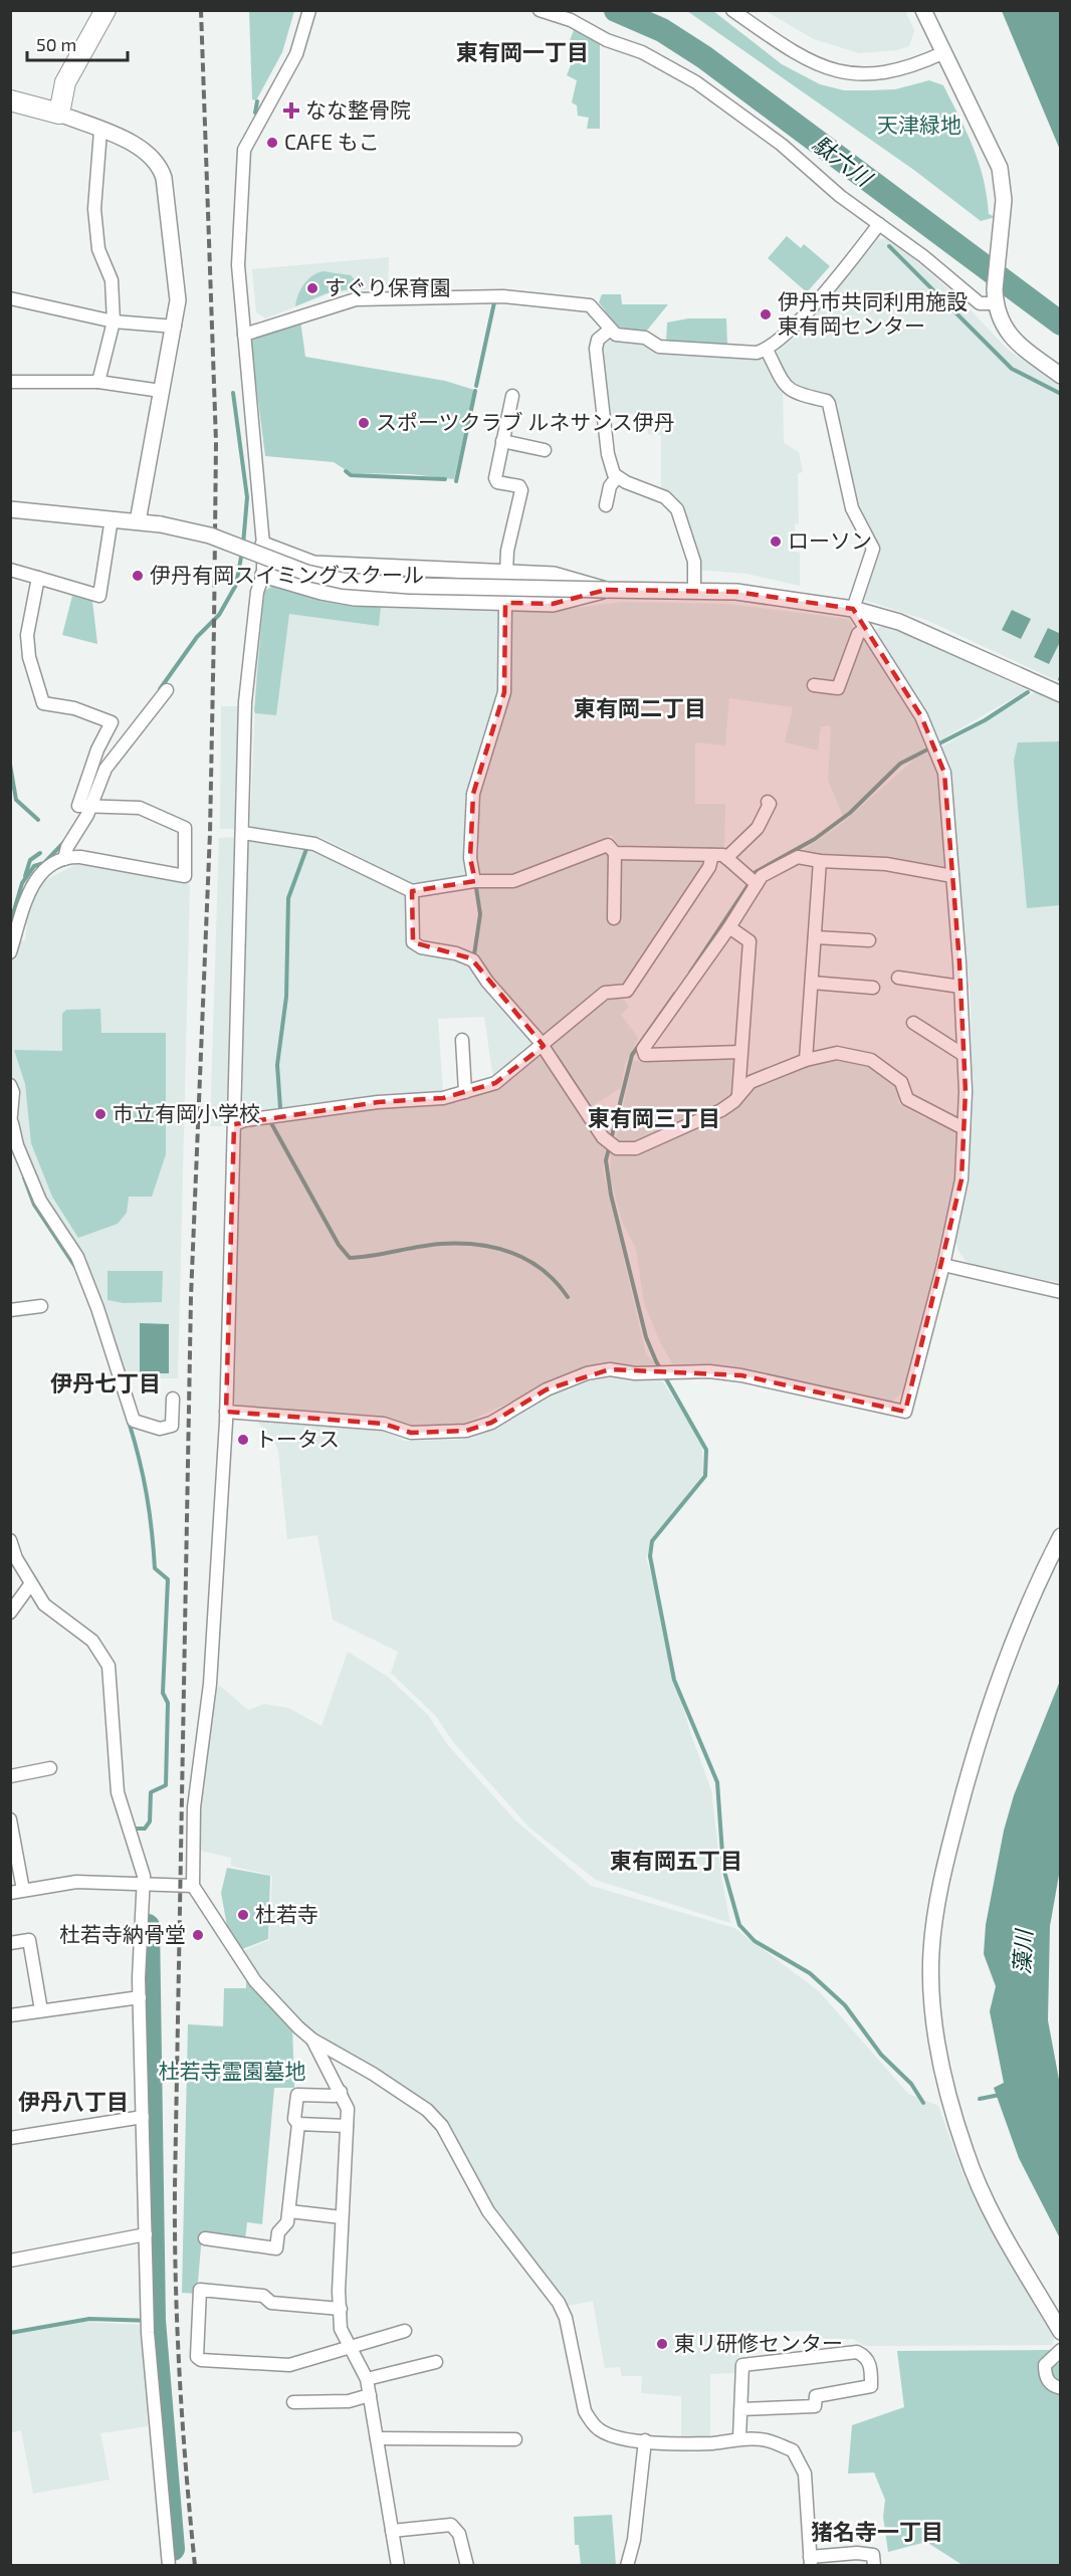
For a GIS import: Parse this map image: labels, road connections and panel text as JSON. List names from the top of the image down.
{
  "districts": [
    "東有岡一丁目",
    "東有岡二丁目",
    "東有岡三丁目",
    "伊丹七丁目",
    "東有岡五丁目",
    "伊丹八丁目",
    "猪名寺一丁目"
  ],
  "water": ["駄六川", "藻川"],
  "parks": ["天津緑地", "杜若寺霊園墓地"],
  "places": {
    "health": ["なな整骨院"],
    "other": [
      "CAFE もこ",
      "すぐり保育園",
      "伊丹市共同利用施設 東有岡センター",
      "スポーツクラブ ルネサンス伊丹",
      "ローソン",
      "伊丹有岡スイミングスクール",
      "市立有岡小学校",
      "トータス",
      "杜若寺",
      "杜若寺納骨堂",
      "東リ研修センター"
    ]
  },
  "scale_bar": "50 m"
}
